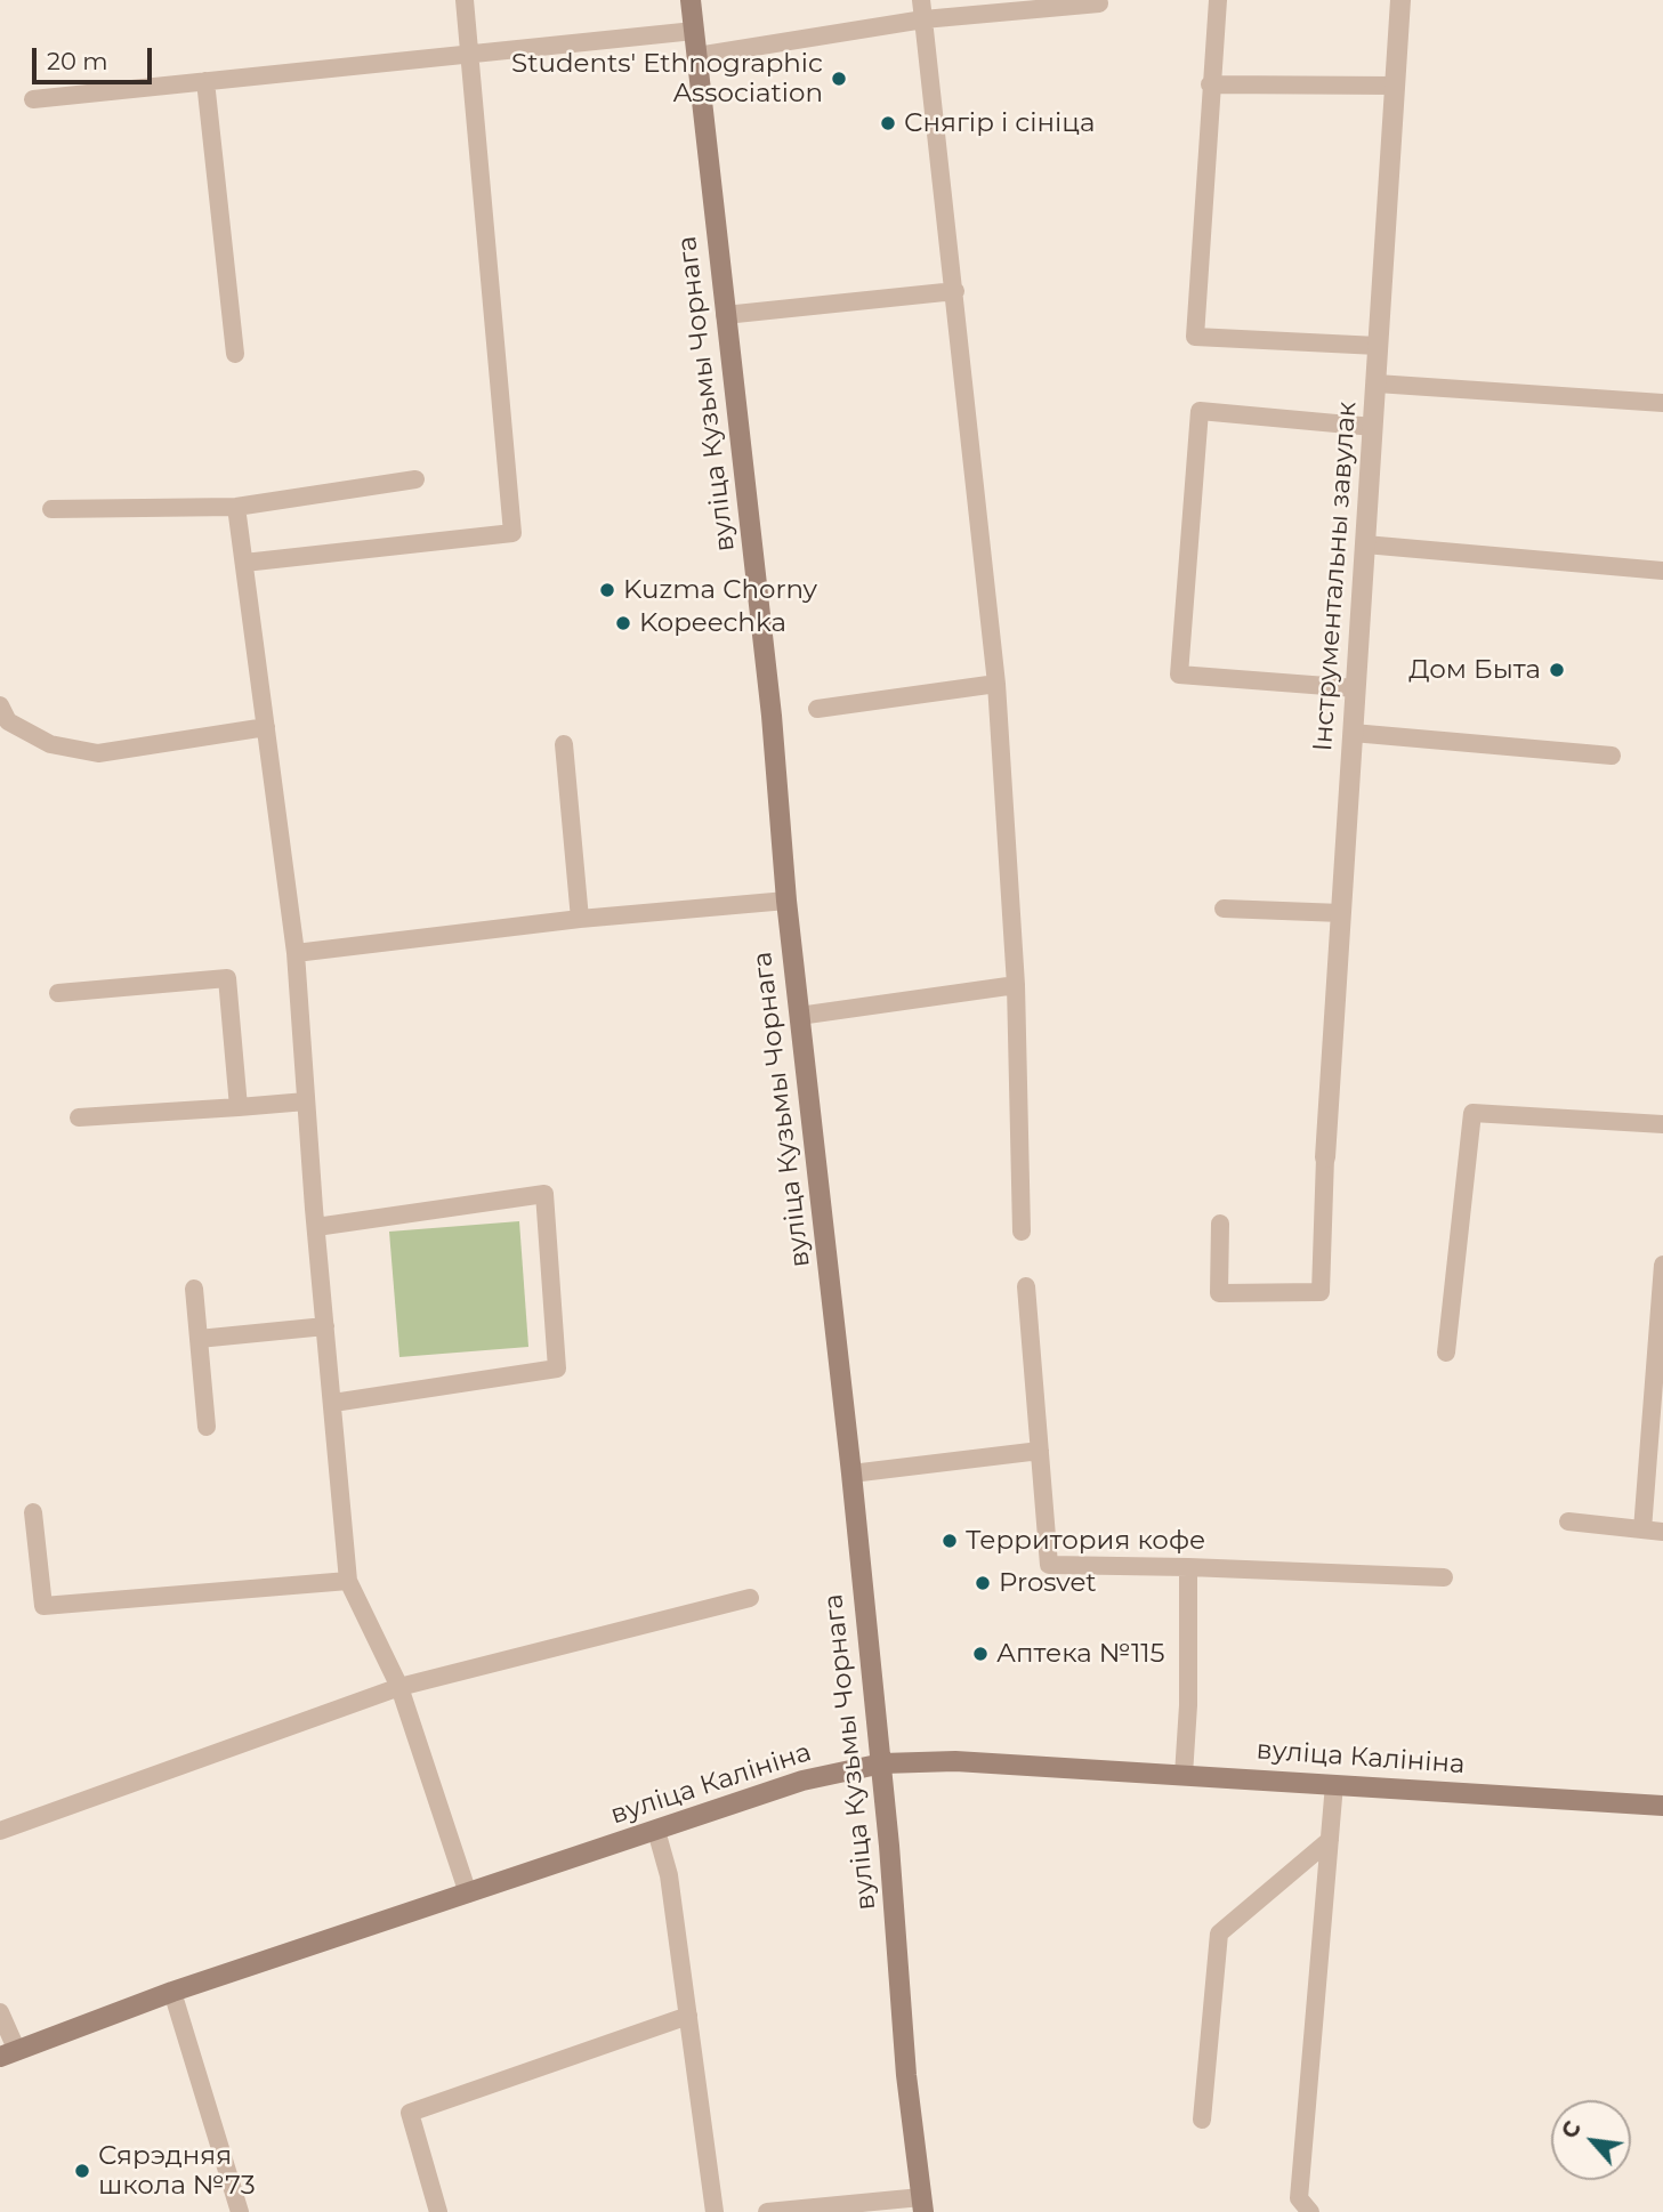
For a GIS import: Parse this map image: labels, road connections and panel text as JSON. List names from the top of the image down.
{
  "streets": {
    "main road": ["вуліца Кузьмы Чорнага", "вуліца Калініна"],
    "street": ["Інструментальны завулак"]
  },
  "crossings": [
    ["вуліца Кузьмы Чорнага", "вуліца Калініна"]
  ],
  "places": [
    "Students' Ethnographic Association",
    "Снягір і сініца",
    "Kuzma Chorny",
    "Kopeechka",
    "Дом Быта",
    "Территория кофе",
    "Prosvet",
    "Аптека №115",
    "Сярэдняя школа №73"
  ],
  "scale_bar": "20 m",
  "north": "top left"
}
